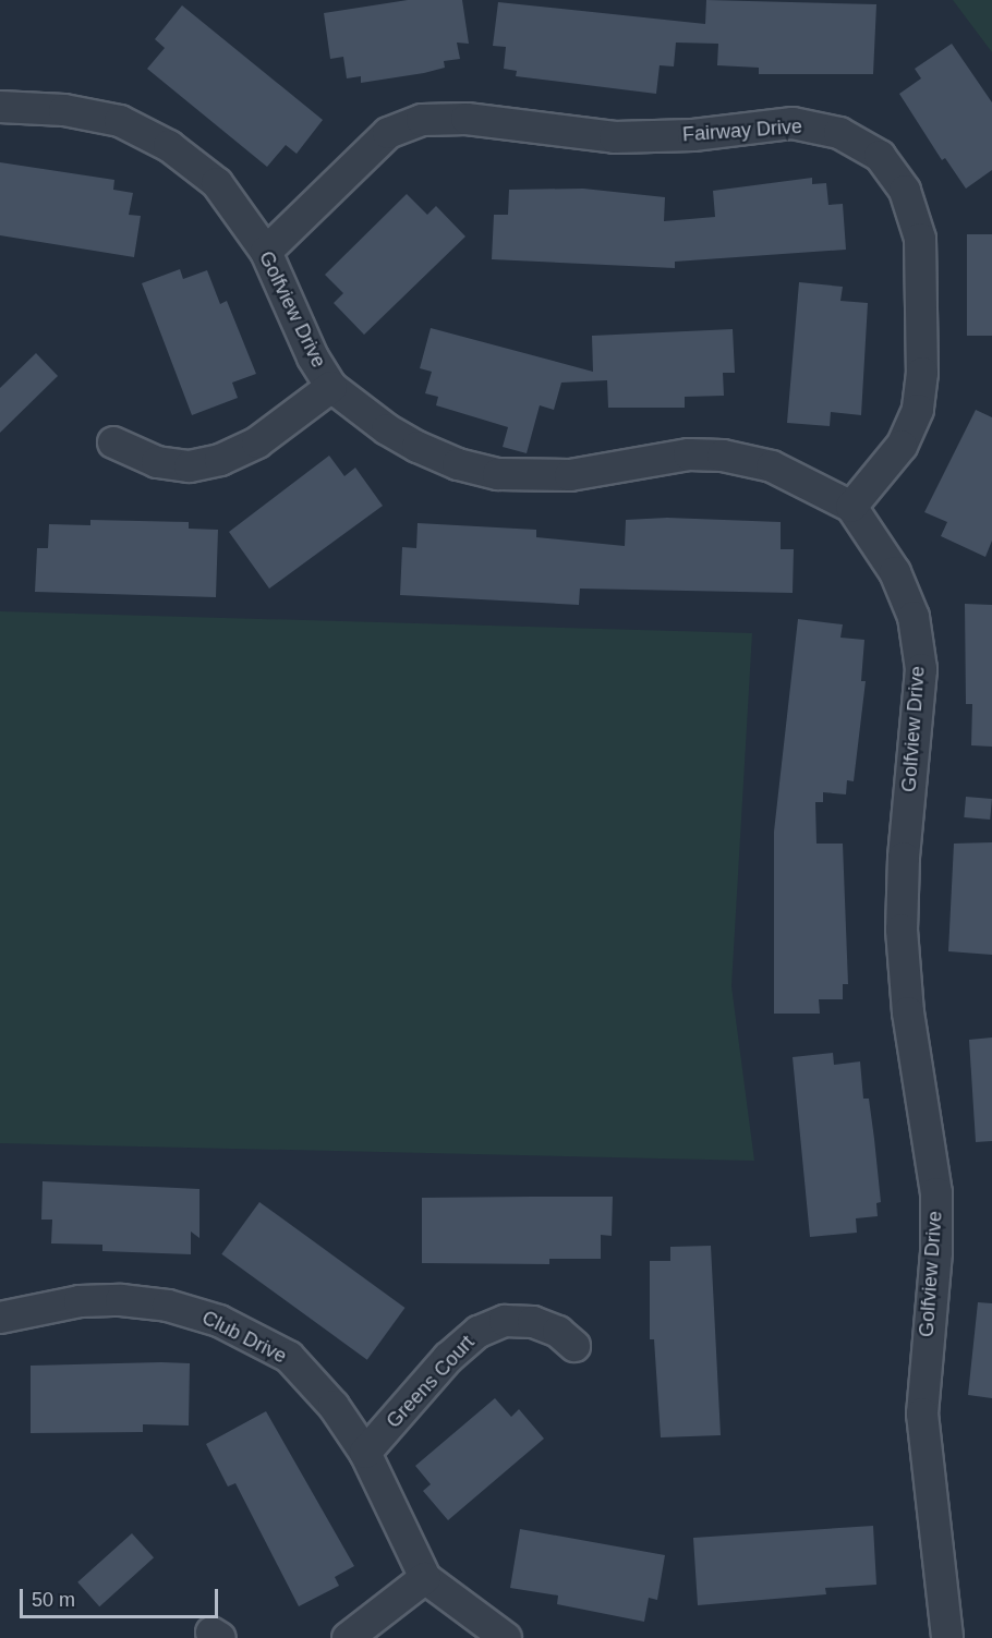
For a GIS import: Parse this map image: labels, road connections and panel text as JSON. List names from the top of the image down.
{
  "streets": {
    "street": [
      "Fairway Drive",
      "Golfview Drive",
      "Club Drive",
      "Greens Court"
    ]
  },
  "crossings": [
    ["Fairway Drive", "Golfview Drive"],
    ["Club Drive", "Greens Court"]
  ],
  "scale_bar": "50 m"
}
